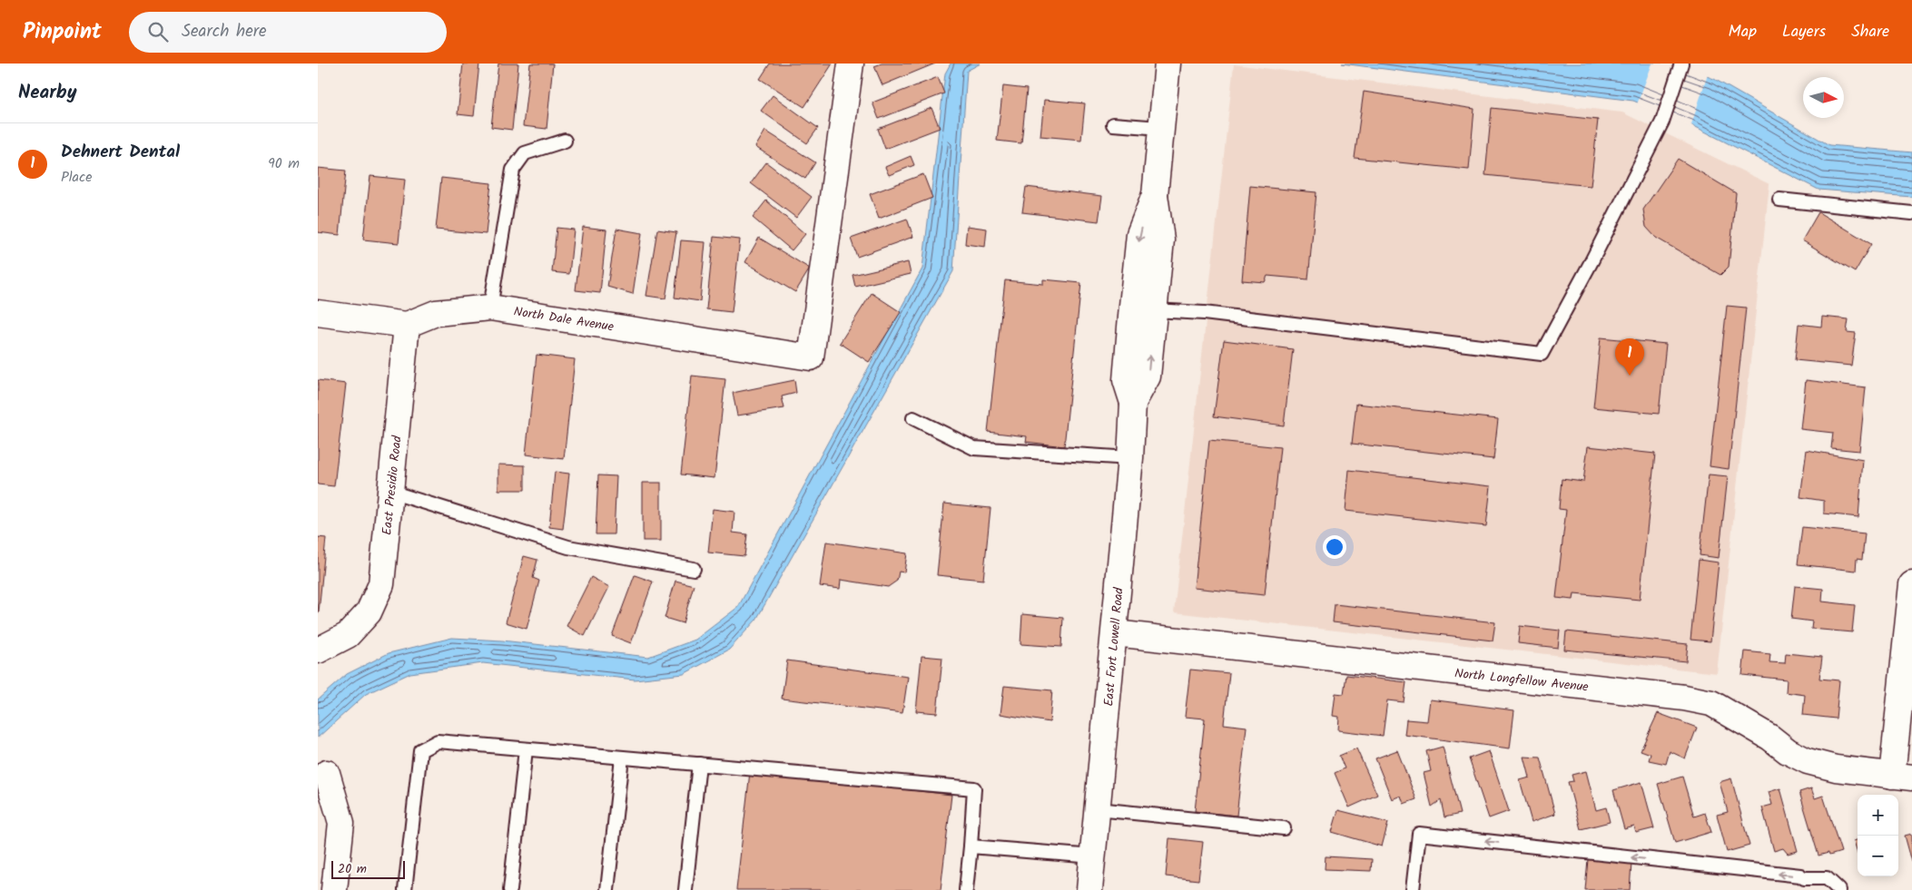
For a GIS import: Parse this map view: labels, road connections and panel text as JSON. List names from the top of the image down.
{
  "streets": {
    "street": [
      "North Dale Avenue",
      "East Presidio Road",
      "East Fort Lowell Road",
      "North Longfellow Avenue"
    ]
  },
  "crossings": [
    ["North Dale Avenue", "East Presidio Road"],
    ["East Fort Lowell Road", "North Longfellow Avenue"]
  ],
  "scale_bar": "20 m",
  "north": "right",
  "page": {
    "header": "Pinpoint",
    "search": "Search here",
    "nav": ["Map", "Layers", "Share"],
    "heading": "Nearby",
    "list": [
      {
        "mark": "1",
        "name": "Dehnert Dental",
        "note": "Place",
        "value": "90 m"
      }
    ],
    "pins": "1",
    "map_buttons": ["+", "−"],
    "scale": "20 m"
  }
}
